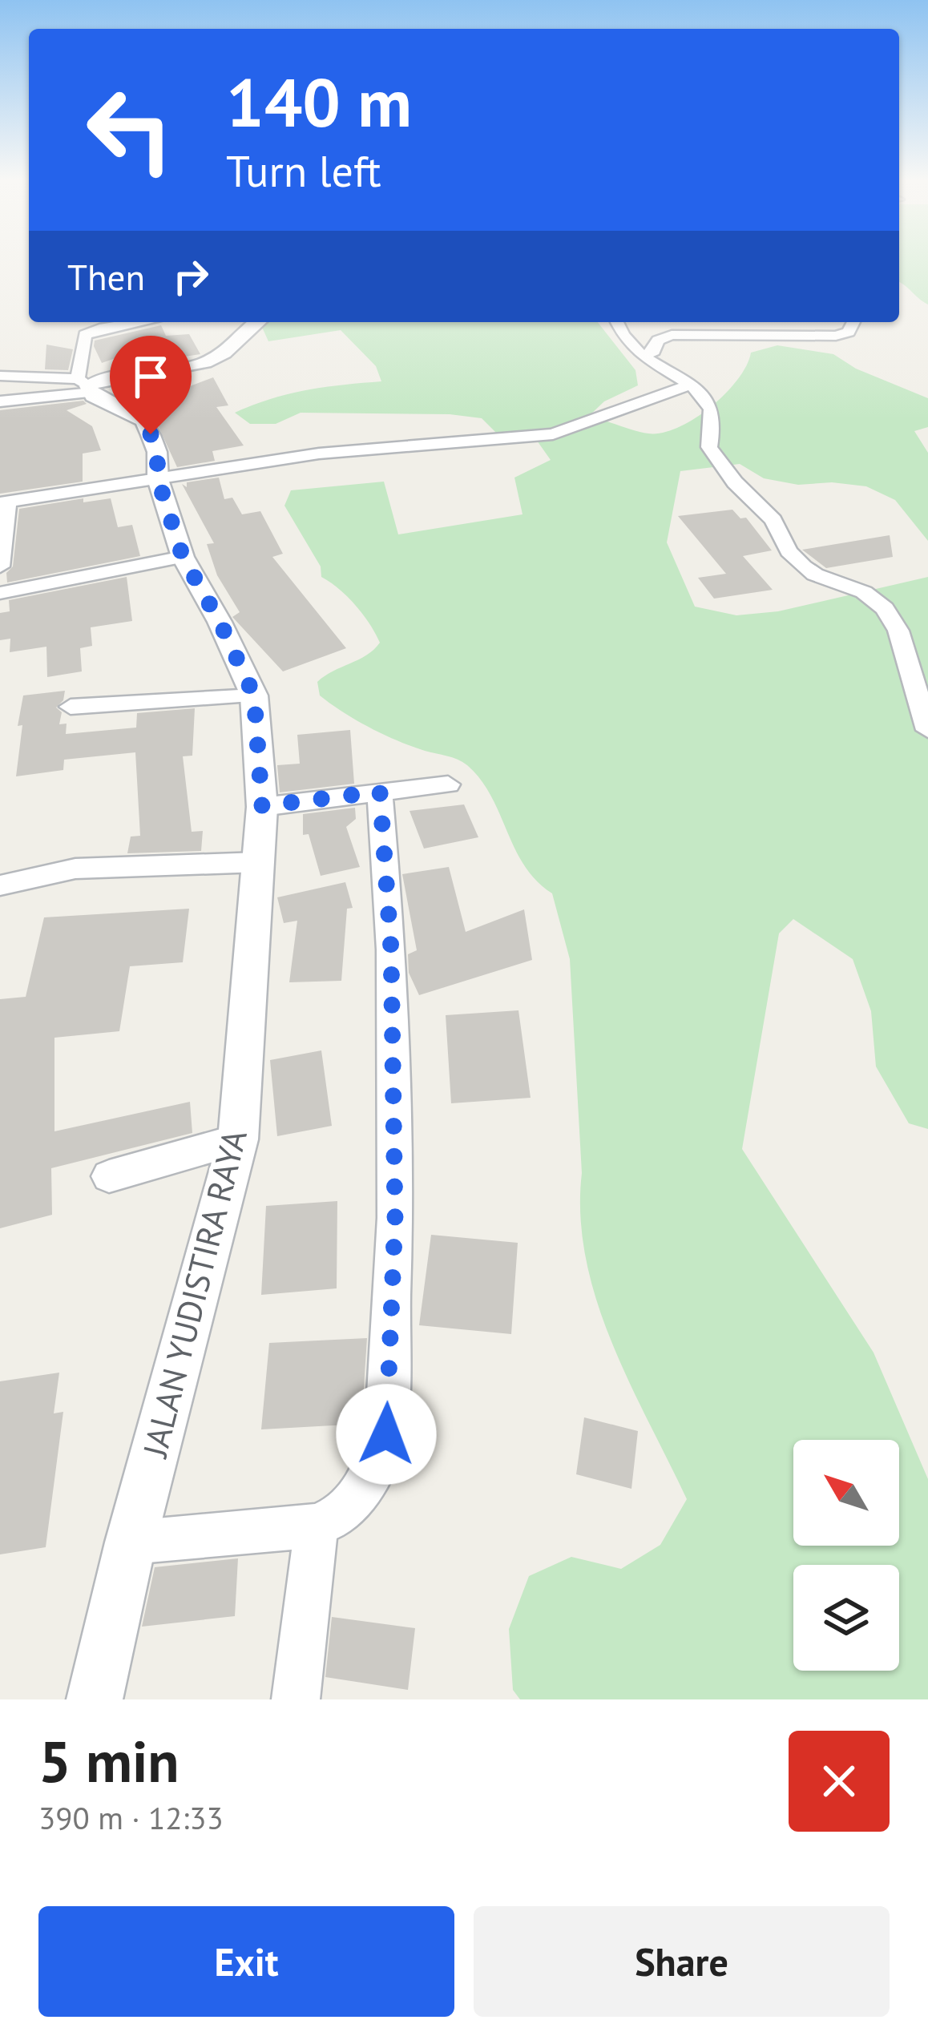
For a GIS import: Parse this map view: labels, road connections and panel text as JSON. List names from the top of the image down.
{
  "streets": {
    "street": ["JALAN YUDISTIRA RAYA"]
  },
  "north": "top left",
  "page": {
    "turn": ["140 m", "Turn left"],
    "then": "Then",
    "heading": ["5 min", "390 m · 12:33"],
    "buttons": ["Exit", "Share"]
  }
}
